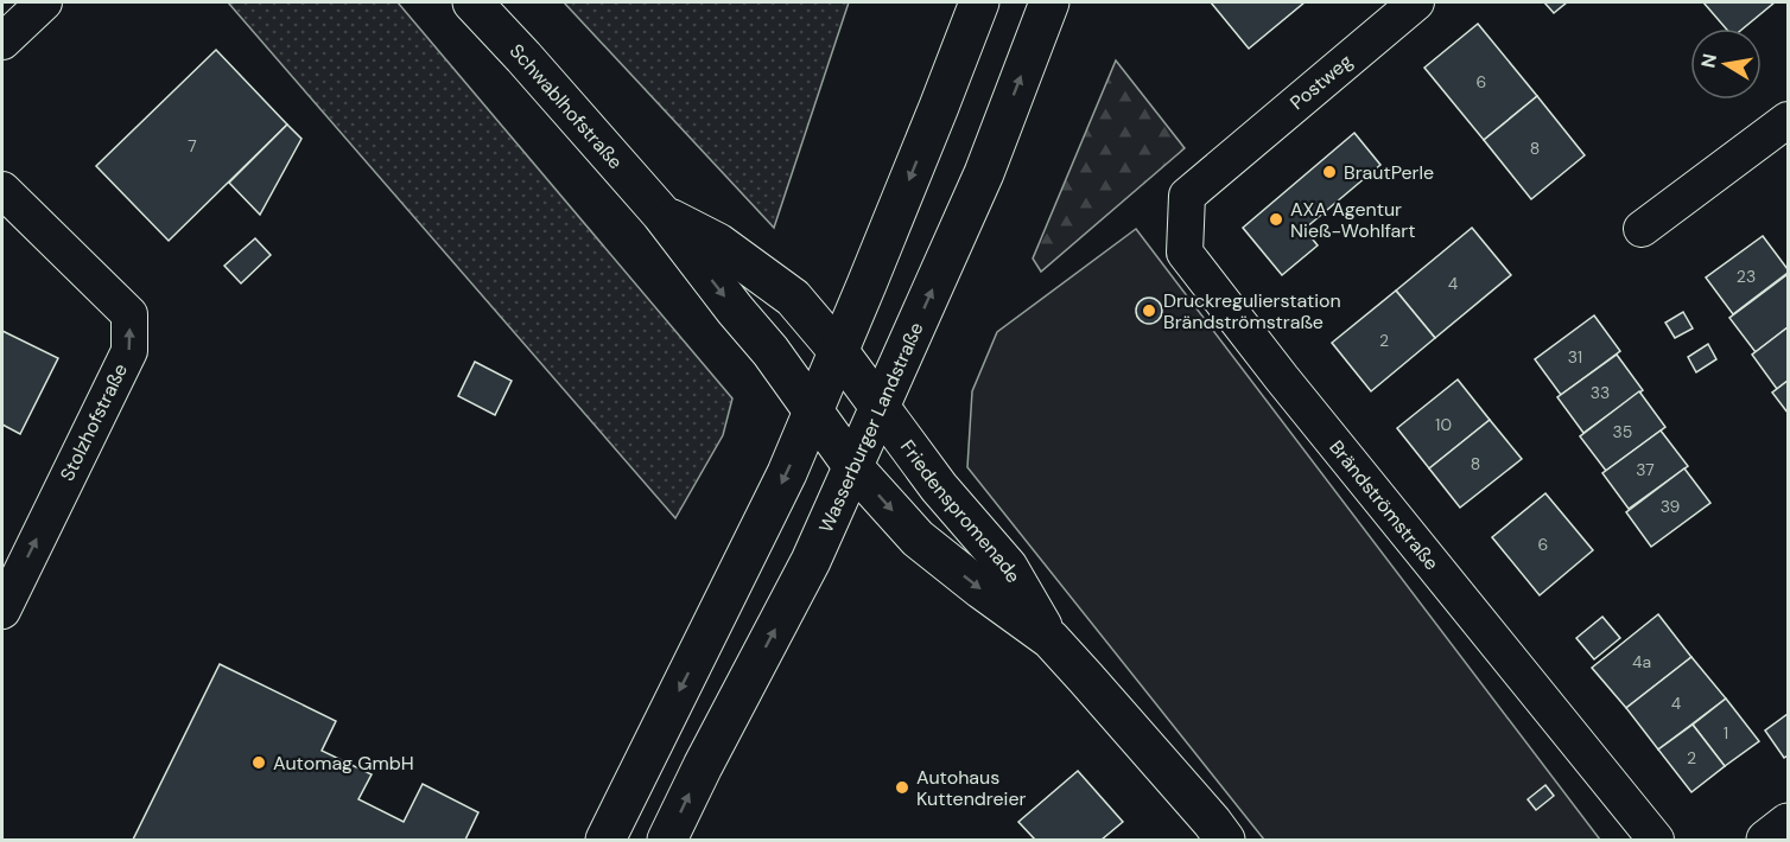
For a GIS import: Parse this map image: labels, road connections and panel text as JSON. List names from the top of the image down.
{
  "streets": {
    "main road": ["Schwablhofstraße", "Wasserburger Landstraße", "Friedenspromenade"],
    "street": ["Postweg", "Stolzhofstraße", "Brändströmstraße"]
  },
  "crossings": [
    ["Postweg", "Brändströmstraße"],
    ["Schwablhofstraße", "Friedenspromenade"],
    ["Wasserburger Landstraße", "Friedenspromenade"]
  ],
  "one_way": ["Stolzhofstraße"],
  "places": [
    "BrautPerle",
    "AXA Agentur Nieß-Wohlfart",
    "Druckregulierstation Brändströmstraße",
    "Automag GmbH",
    "Autohaus Kuttendreier"
  ],
  "house_numbers": [
    "6",
    "7",
    "8",
    "23",
    "4",
    "2",
    "31",
    "33",
    "10",
    "35",
    "8",
    "37",
    "39",
    "6",
    "4a",
    "4",
    "1",
    "2"
  ],
  "north": "left"
}
